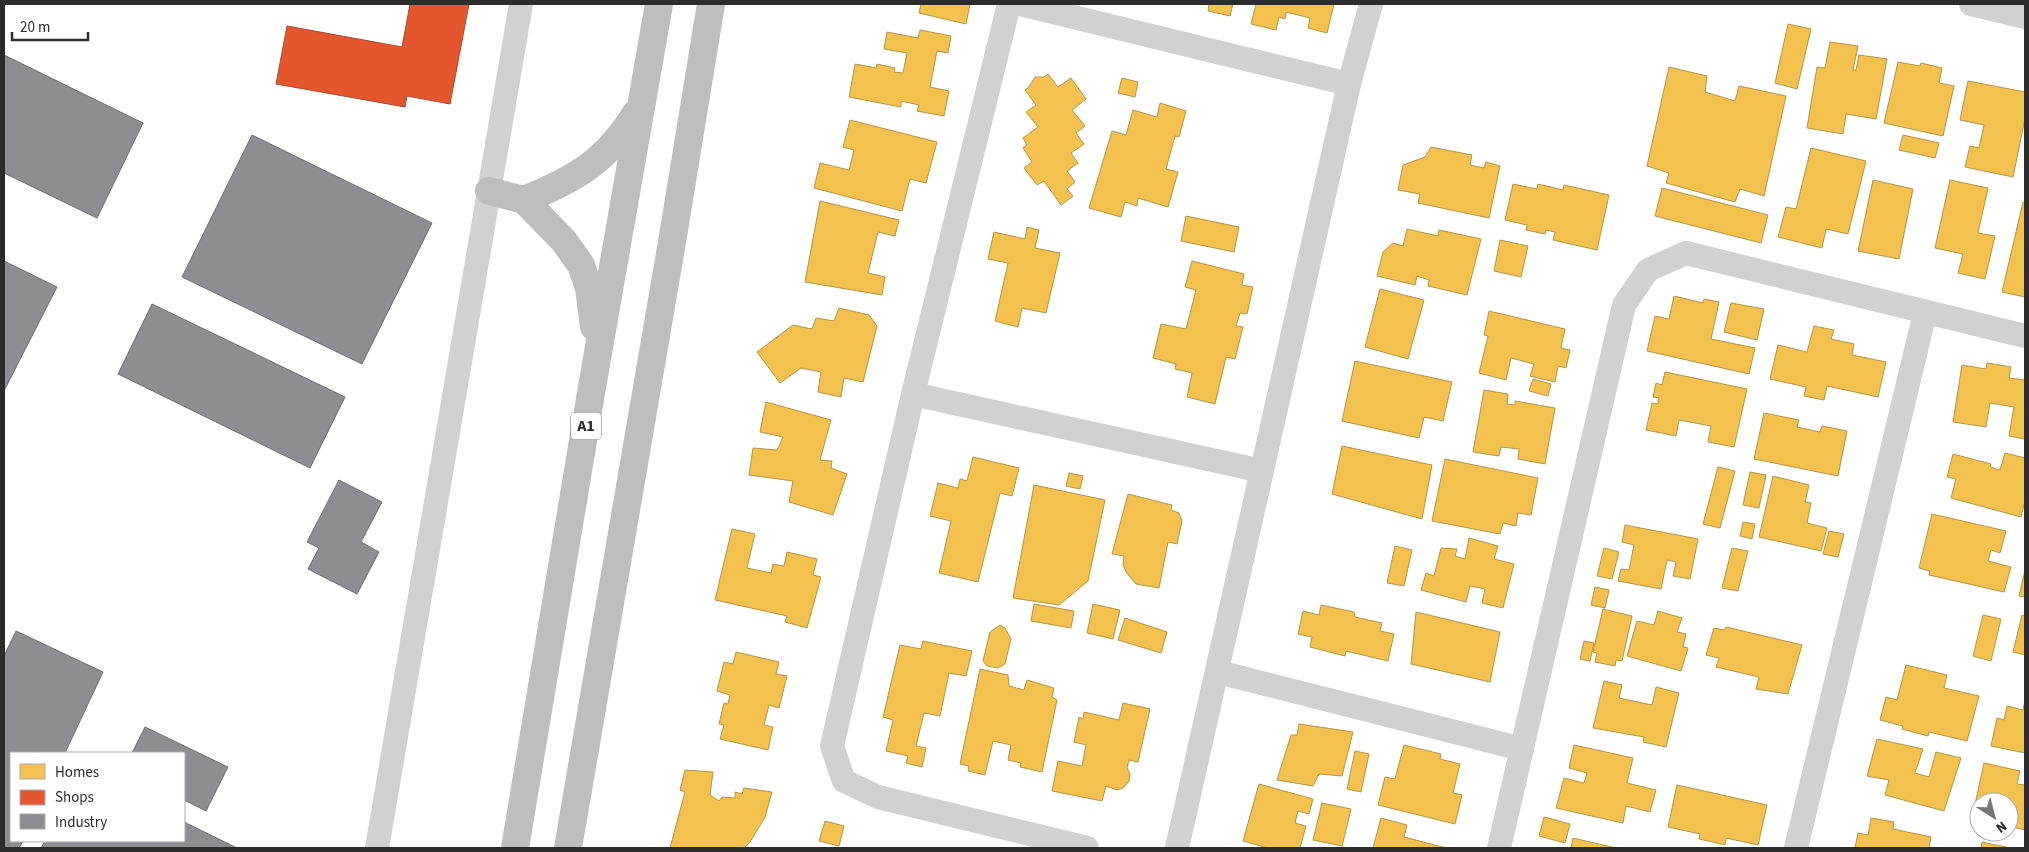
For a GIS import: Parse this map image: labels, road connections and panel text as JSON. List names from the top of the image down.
{
  "streets": {
    "highway": ["A1"]
  },
  "legend": ["Homes", "Shops", "Industry"],
  "scale_bar": "20 m",
  "north": "bottom right"
}
